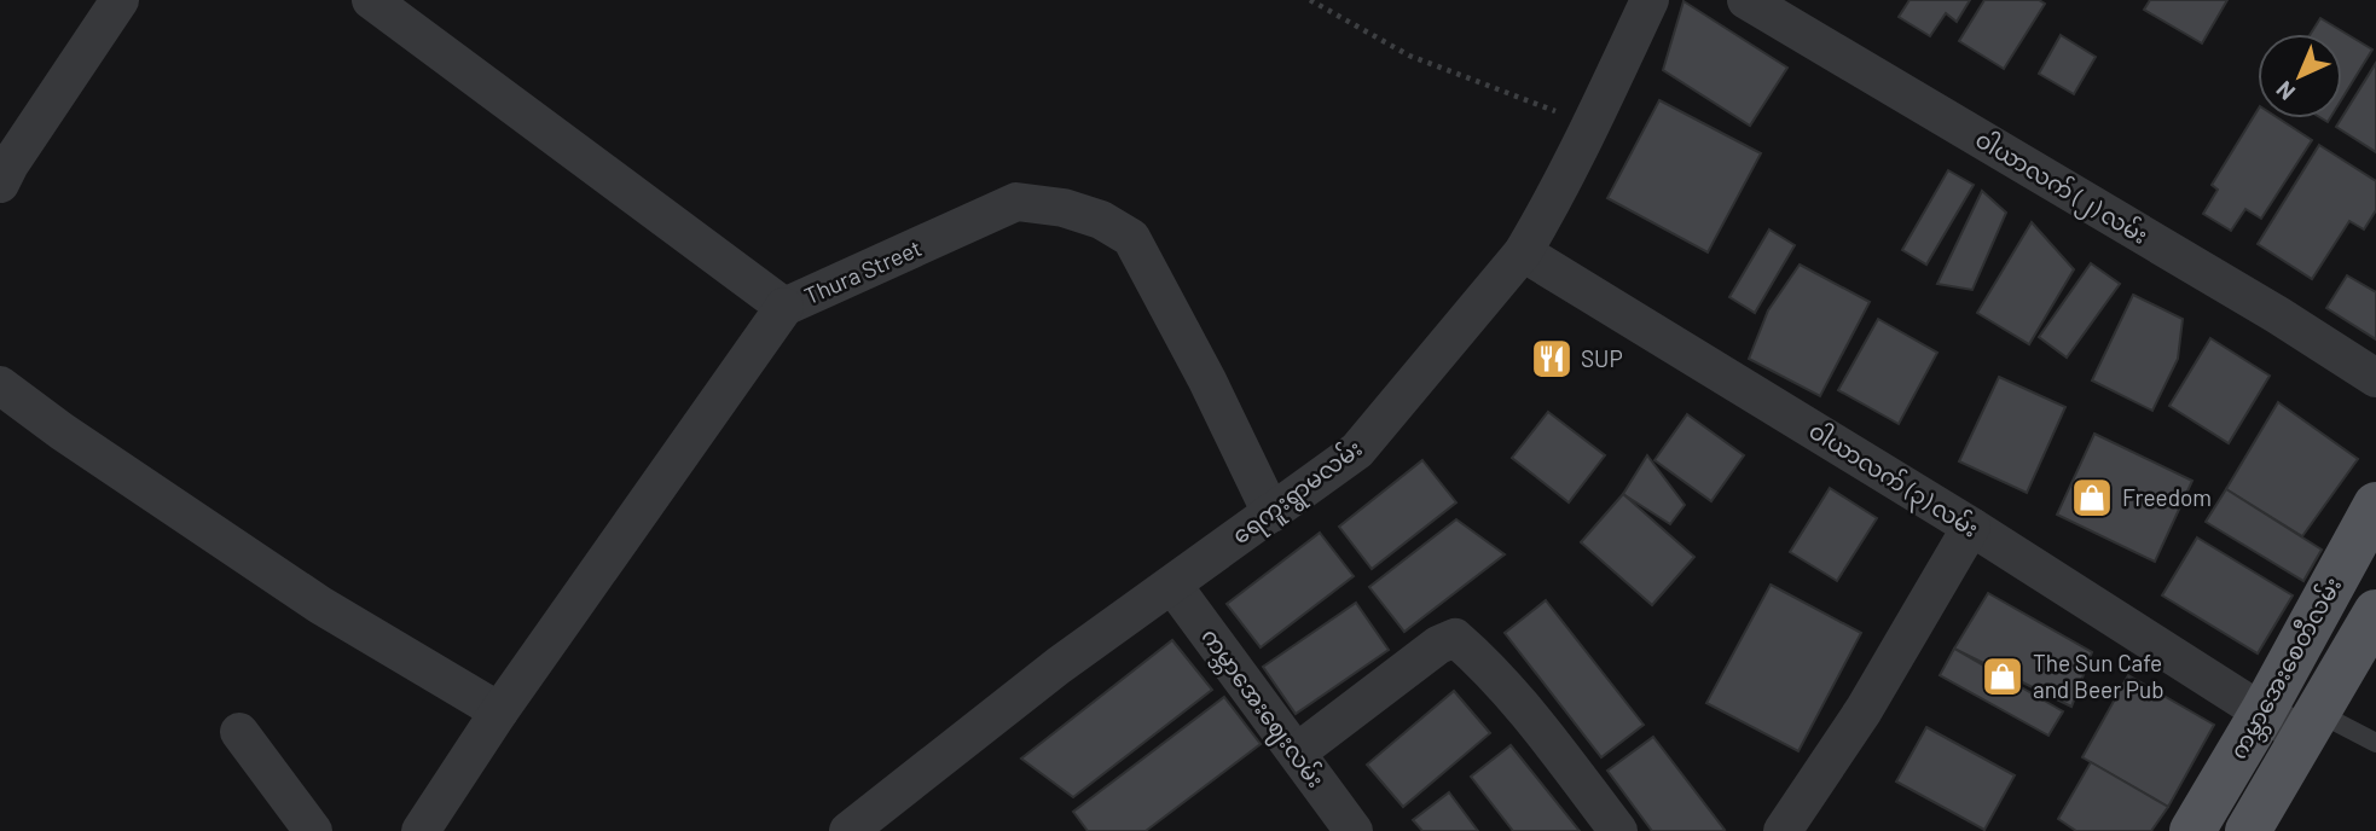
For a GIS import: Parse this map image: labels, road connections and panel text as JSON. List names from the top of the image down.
{
  "streets": {
    "main road": ["ကမ္ဘာအေးစေတီလမ်း"],
    "street": [
      "ဝါယာလက် (၂) လမ်း",
      "Thura Street",
      "ဝါယာလက် (၃) လမ်း",
      "ရေကူးရွာမလမ်း",
      "ကမ္ဘာအေးဈေးလမ်း"
    ]
  },
  "crossings": [
    ["Thura Street", "ရေကူးရွာမလမ်း"],
    ["ဝါယာလက် (၃) လမ်း", "ရေကူးရွာမလမ်း"],
    ["ဝါယာလက် (၃) လမ်း", "ကမ္ဘာအေးစေတီလမ်း"],
    ["ရေကူးရွာမလမ်း", "ကမ္ဘာအေးဈေးလမ်း"]
  ],
  "places": {
    "restaurant": ["SUP"],
    "shop": ["Freedom", "The Sun Cafe and Beer Pub"]
  },
  "north": "bottom left"
}
